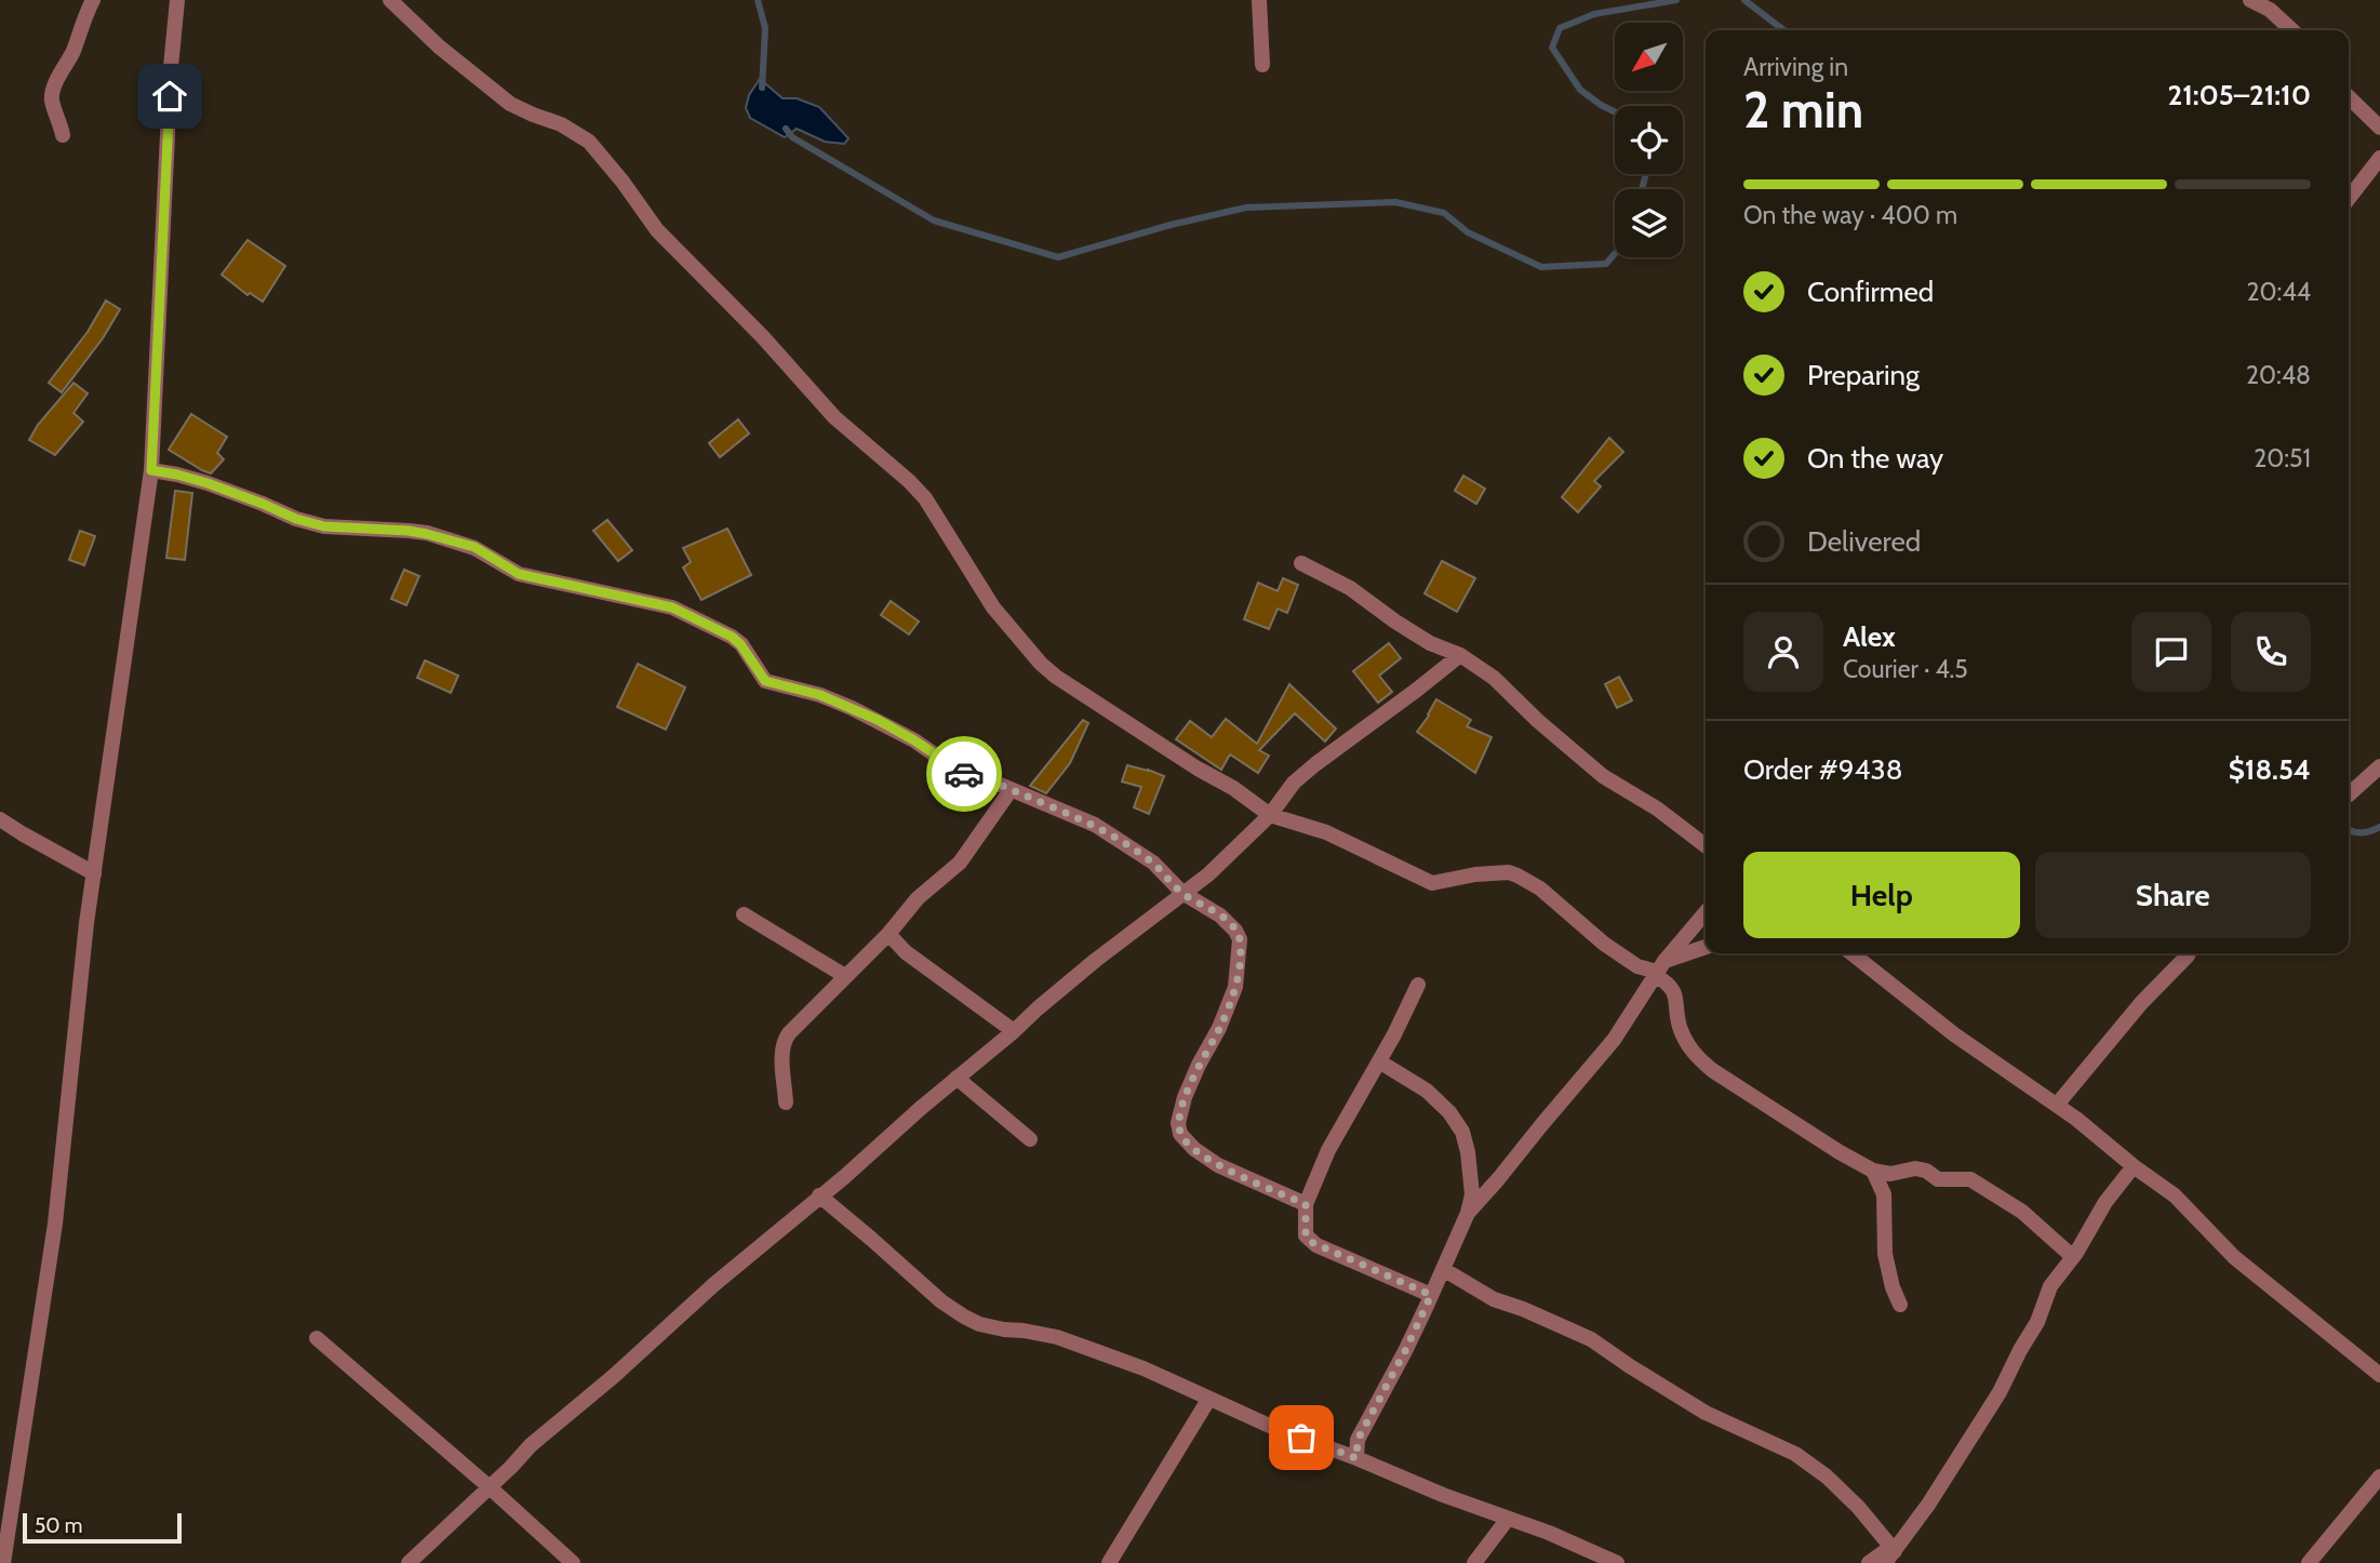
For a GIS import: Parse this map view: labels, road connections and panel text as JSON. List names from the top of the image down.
{
  "scale_bar": "50 m",
  "north": "bottom left",
  "page": {
    "heading": ["2 min", "Arriving in", "21:05–21:10"],
    "panel": [
      "Alex",
      "Courier · 4.5",
      "Order #9438",
      "$18.54"
    ],
    "bar": "On the way · 400 m",
    "list": [
      ["Confirmed", "20:44"],
      ["Preparing", "20:48"],
      ["On the way", "20:51"],
      "Delivered"
    ],
    "buttons": ["Help", "Share"],
    "scale": "50 m"
  }
}
